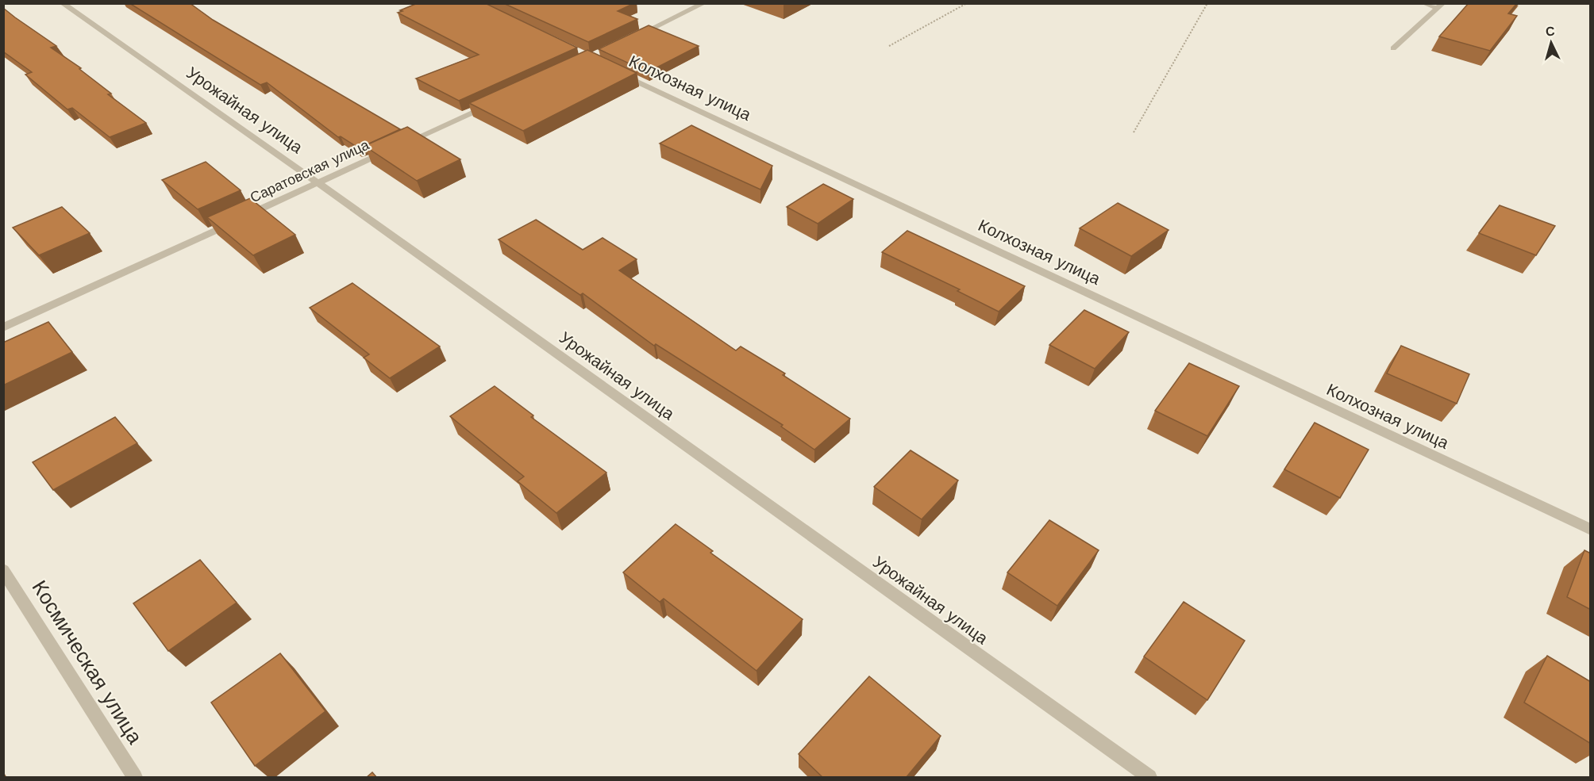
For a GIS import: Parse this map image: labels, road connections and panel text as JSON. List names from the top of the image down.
{
  "streets": {
    "street": [
      "Колхозная улица",
      "Урожайная улица",
      "Саратовская улица",
      "Космическая улица"
    ]
  },
  "crossings": [
    ["Урожайная улица", "Саратовская улица"]
  ],
  "north": "top"
}
